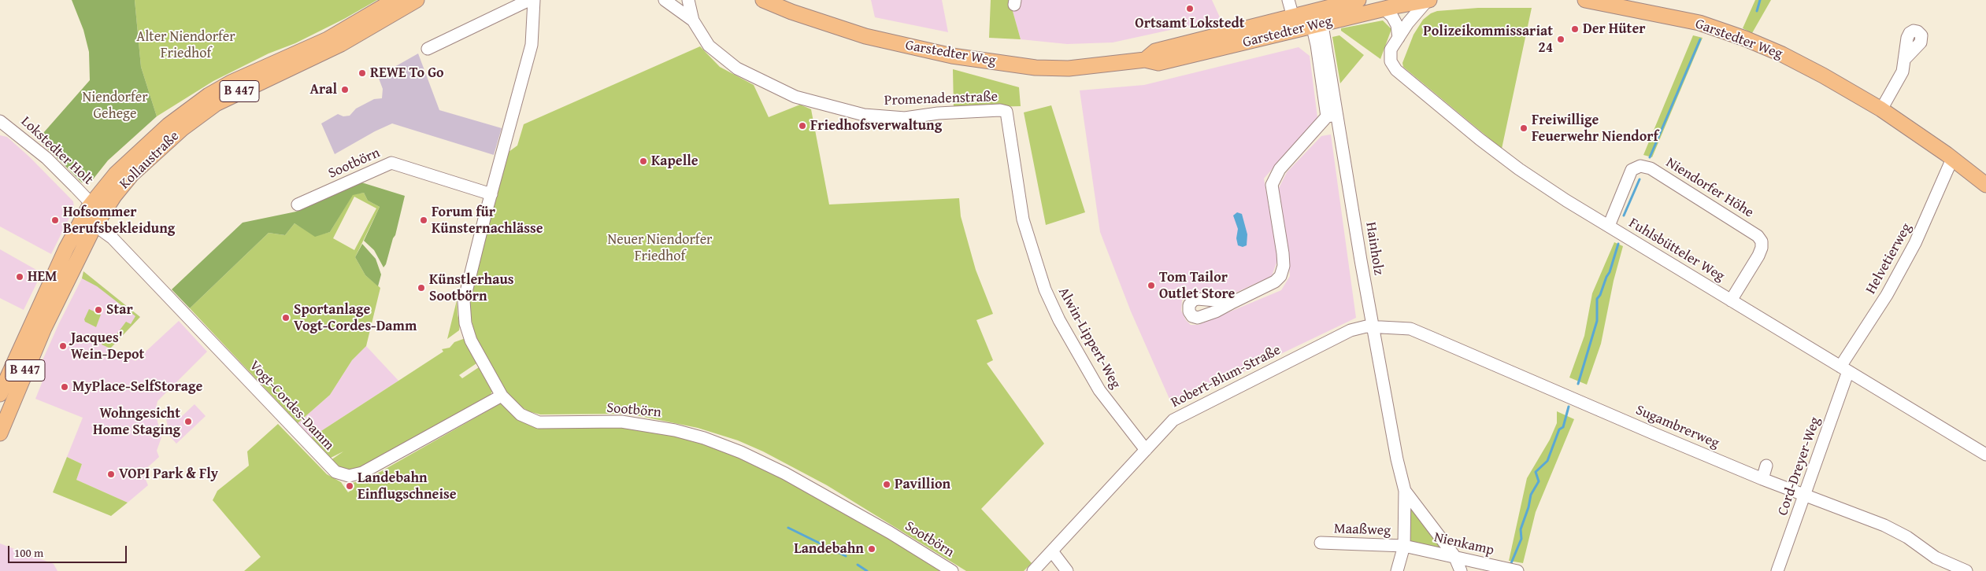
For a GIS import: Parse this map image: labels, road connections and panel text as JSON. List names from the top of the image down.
{
  "streets": {
    "main road": ["Garstedter Weg", "B 447", "Kollaustraße"],
    "street": [
      "Promenadenstraße",
      "Lokstedter Holt",
      "Sootbörn",
      "Niendorfer Höhe",
      "Hainholz",
      "Fuhlsbütteler Weg",
      "Helvetierweg",
      "Alwin-Lippert-Weg",
      "Robert-Blum-Straße",
      "Vogt-Cordes-Damm",
      "Sugambrerweg",
      "Cord-Dreyer-Weg",
      "Maaßweg",
      "Nienkamp"
    ]
  },
  "crossings": [
    ["Garstedter Weg", "Hainholz"],
    ["Garstedter Weg", "Fuhlsbütteler Weg"],
    ["Garstedter Weg", "Helvetierweg"],
    ["Promenadenstraße", "Alwin-Lippert-Weg"],
    ["Lokstedter Holt", "Kollaustraße"],
    ["Kollaustraße", "Vogt-Cordes-Damm"],
    ["Sootbörn", "Vogt-Cordes-Damm"],
    ["Niendorfer Höhe", "Fuhlsbütteler Weg"],
    ["Hainholz", "Robert-Blum-Straße"],
    ["Hainholz", "Sugambrerweg"],
    ["Hainholz", "Maaßweg"],
    ["Hainholz", "Nienkamp"],
    ["Fuhlsbütteler Weg", "Helvetierweg"],
    ["Fuhlsbütteler Weg", "Cord-Dreyer-Weg"],
    ["Helvetierweg", "Cord-Dreyer-Weg"],
    ["Alwin-Lippert-Weg", "Robert-Blum-Straße"],
    ["Robert-Blum-Straße", "Sugambrerweg"],
    ["Sugambrerweg", "Cord-Dreyer-Weg"],
    ["Maaßweg", "Nienkamp"]
  ],
  "parks": ["Alter Niendorfer Friedhof", "Niendorfer Gehege", "Neuer Niendorfer Friedhof"],
  "places": [
    "Ortsamt Lokstedt",
    "Der Hüter",
    "Polizeikommissariat 24",
    "REWE To Go",
    "Aral",
    "Friedhofsverwaltung",
    "Freiwillige Feuerwehr Niendorf",
    "Kapelle",
    "Hofsommer Berufsbekleidung",
    "Forum für Künsternachlässe",
    "HEM",
    "Tom Tailor Outlet Store",
    "Künstlerhaus Sootbörn",
    "Star",
    "Sportanlage Vogt-Cordes-Damm",
    "Jacques' Wein-Depot",
    "MyPlace-SelfStorage",
    "Wohngesicht Home Staging",
    "VOPI Park & Fly",
    "Pavillion",
    "Landebahn Einflugschneise",
    "Landebahn"
  ],
  "scale_bar": "100 m"
}
